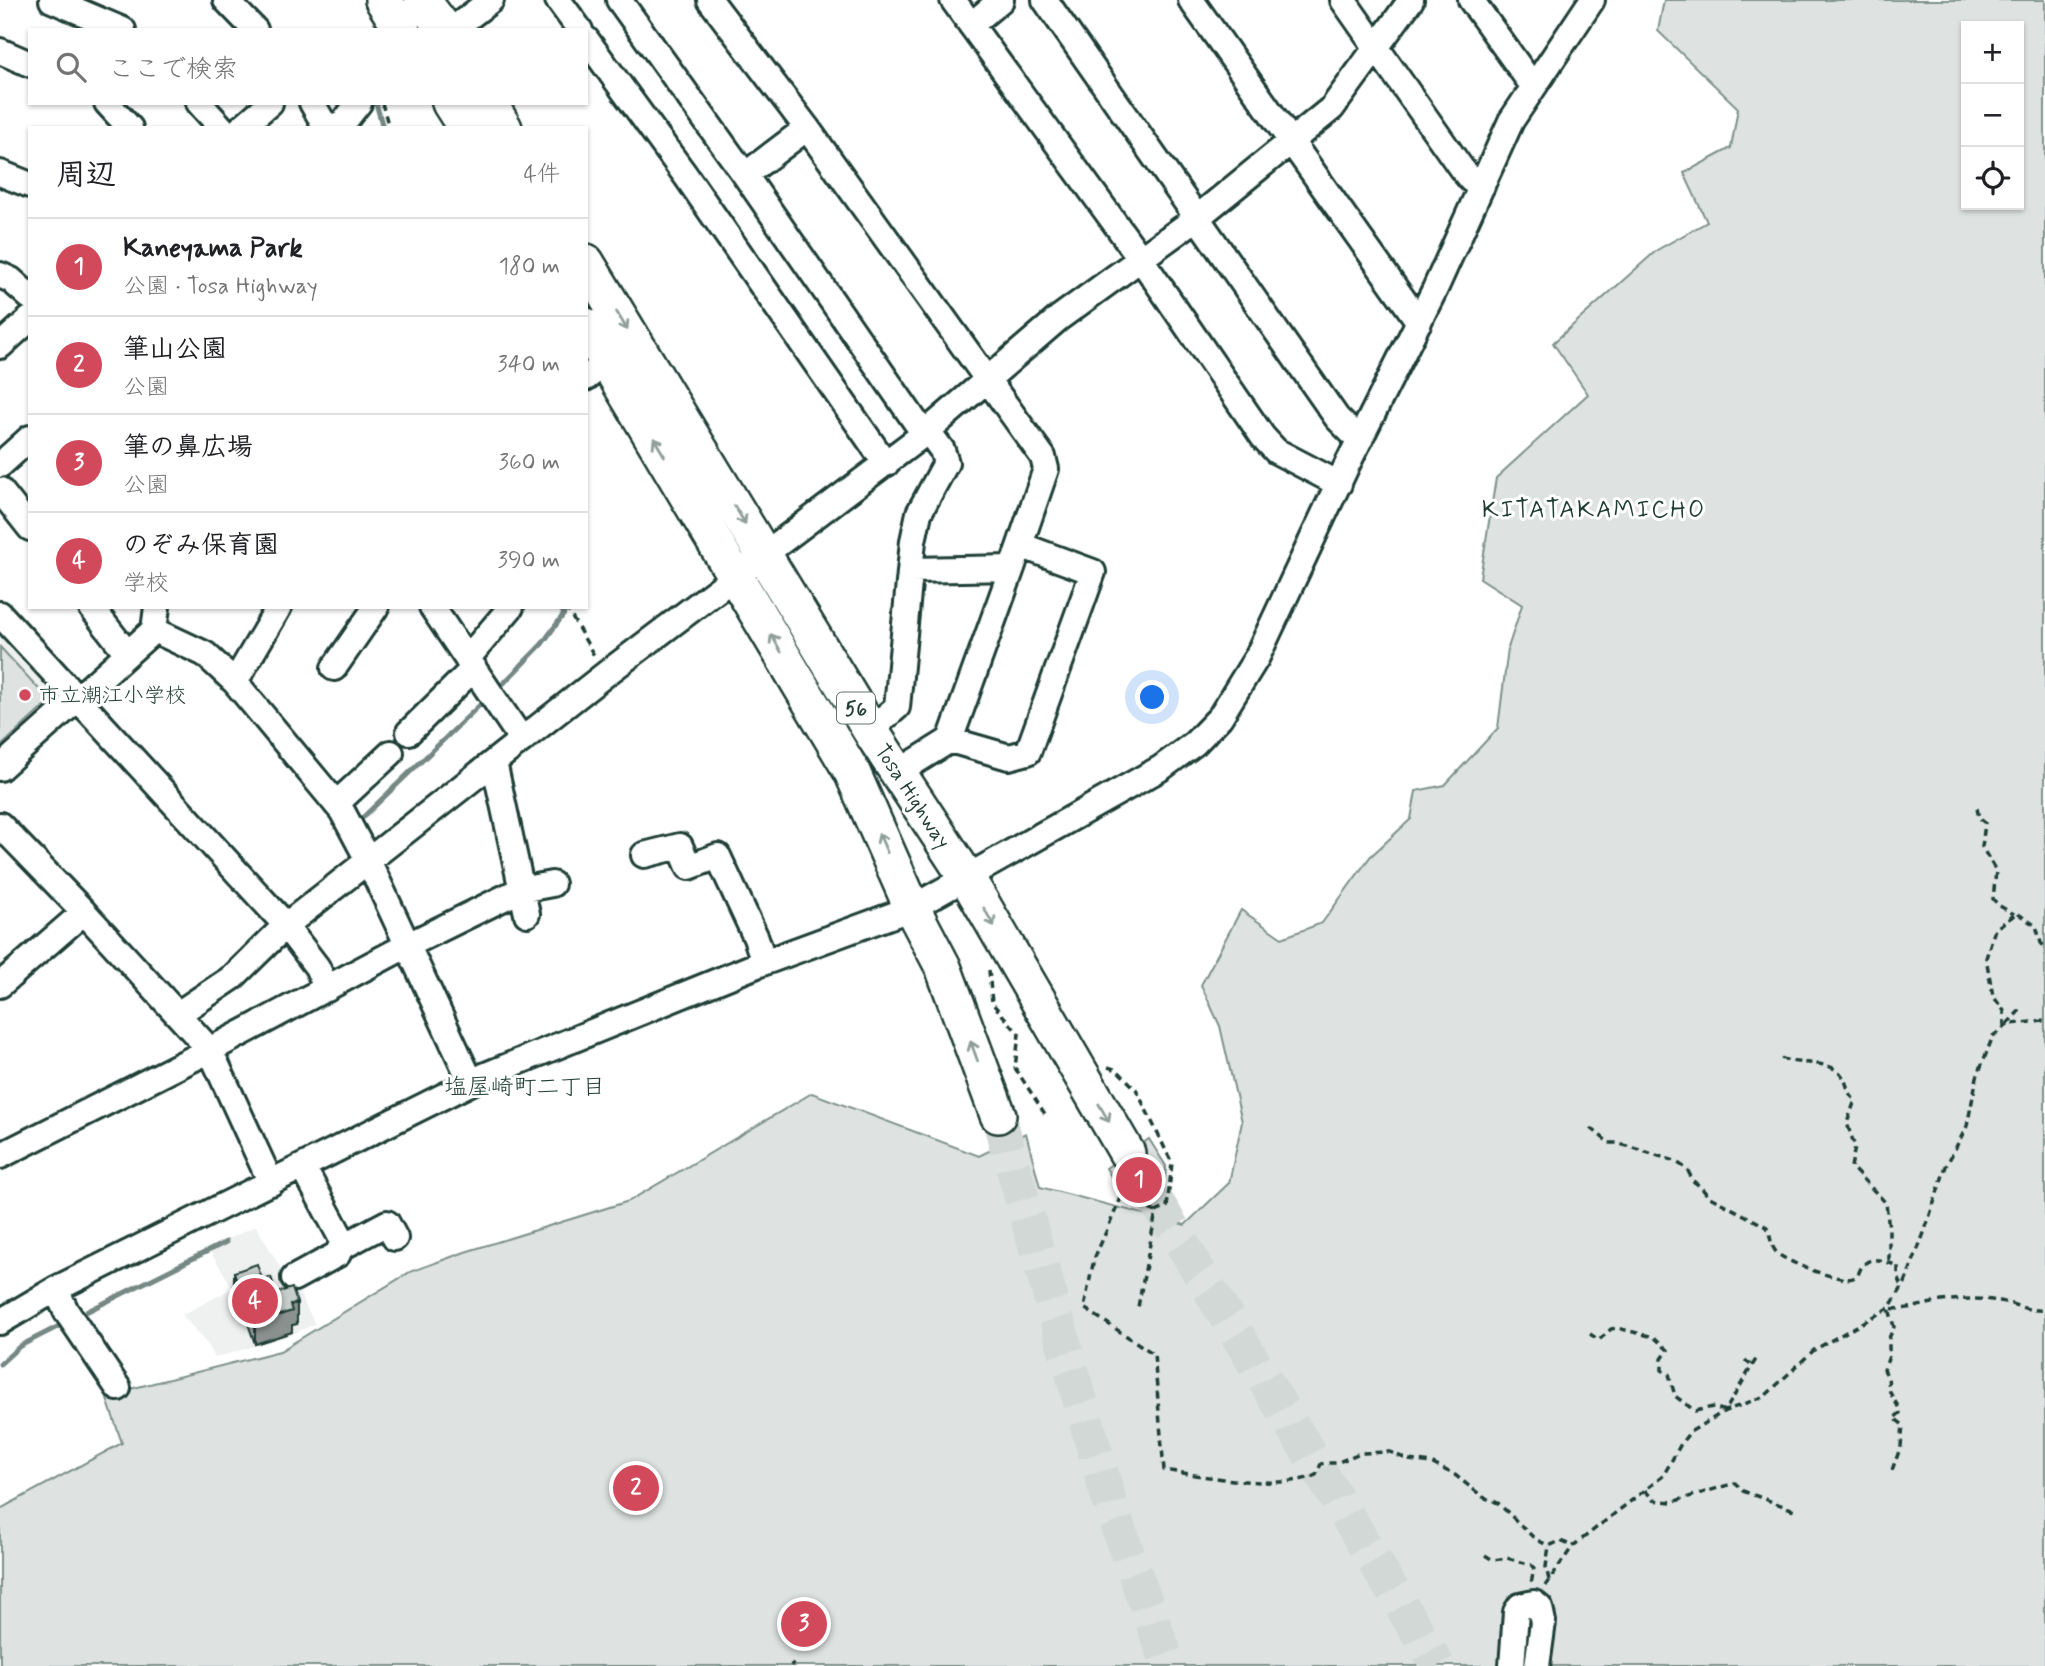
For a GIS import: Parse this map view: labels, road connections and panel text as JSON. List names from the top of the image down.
{
  "streets": {
    "highway": ["56", "Tosa Highway"]
  },
  "districts": ["KITATAKAMICHO", "塩屋崎町二丁目"],
  "places": ["市立潮江小学校"],
  "page": {
    "map_buttons": ["+", "−"],
    "search": "ここで検索",
    "heading": ["周辺", "4件"],
    "list": [
      {
        "mark": "1",
        "name": "Kaneyama Park",
        "note": "公園 · Tosa Highway",
        "value": "180 m"
      },
      {
        "mark": "2",
        "name": "筆山公園",
        "note": "公園",
        "value": "340 m"
      },
      {
        "mark": "3",
        "name": "筆の鼻広場",
        "note": "公園",
        "value": "360 m"
      },
      {
        "mark": "4",
        "name": "のぞみ保育園",
        "note": "学校",
        "value": "390 m"
      }
    ],
    "pins": [
      "1",
      "4",
      "2",
      "3"
    ]
  }
}
